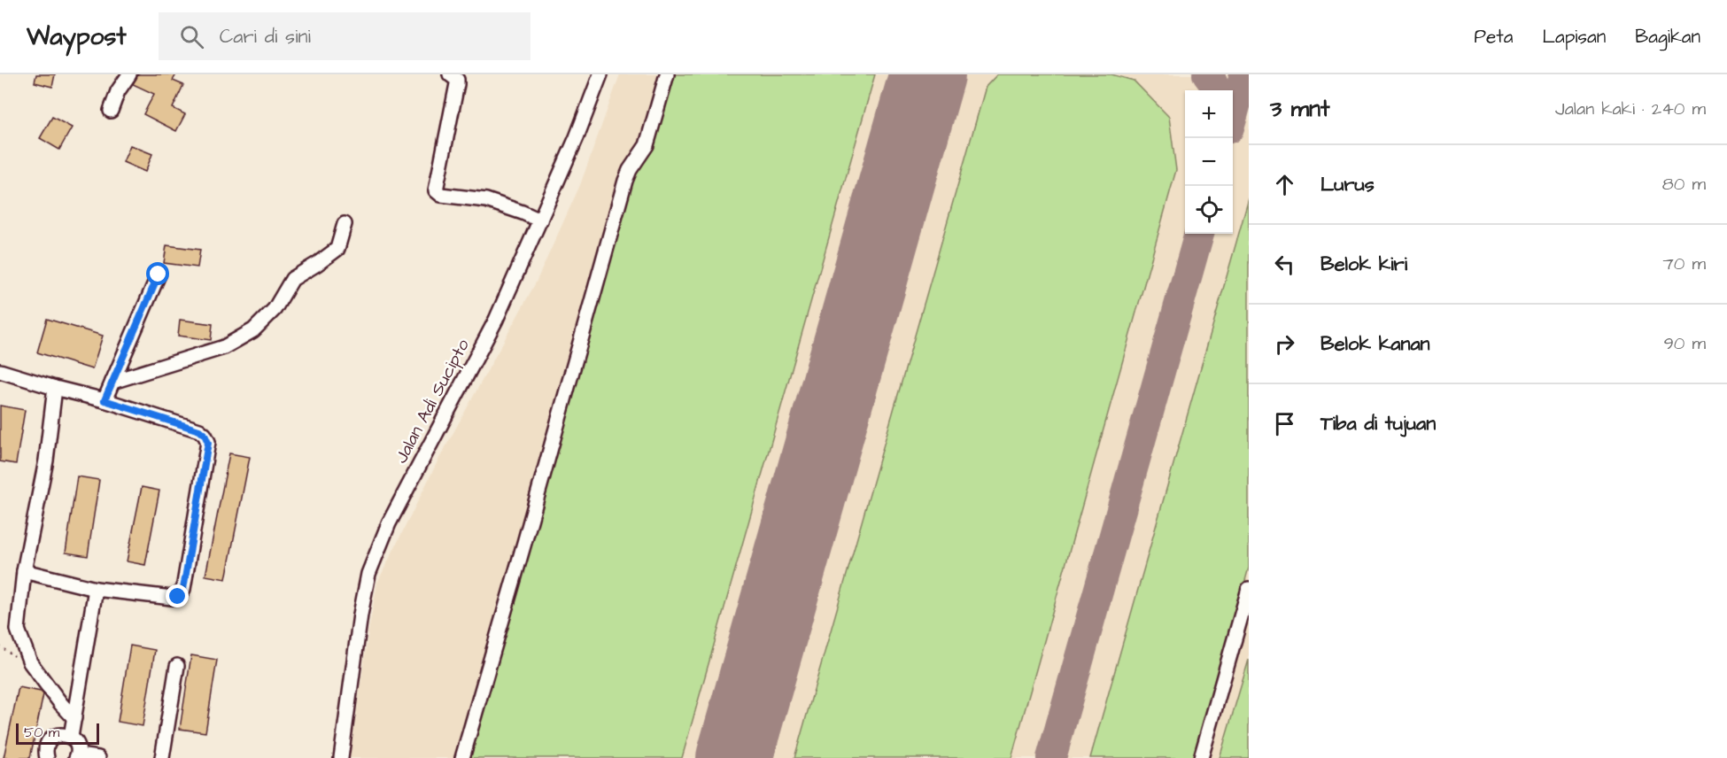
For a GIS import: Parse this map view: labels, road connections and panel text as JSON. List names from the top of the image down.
{
  "streets": {
    "street": ["Jalan Adi Sucipto"]
  },
  "scale_bar": "50 m",
  "page": {
    "header": "Waypost",
    "search": "Cari di sini",
    "nav": ["Peta", "Lapisan", "Bagikan"],
    "heading": ["3 mnt", "Jalan kaki · 240 m"],
    "map_buttons": ["+", "−"],
    "list": [
      ["Lurus", "80 m"],
      ["Belok kiri", "70 m"],
      ["Belok kanan", "90 m"],
      "Tiba di tujuan"
    ],
    "scale": "50 m"
  }
}
